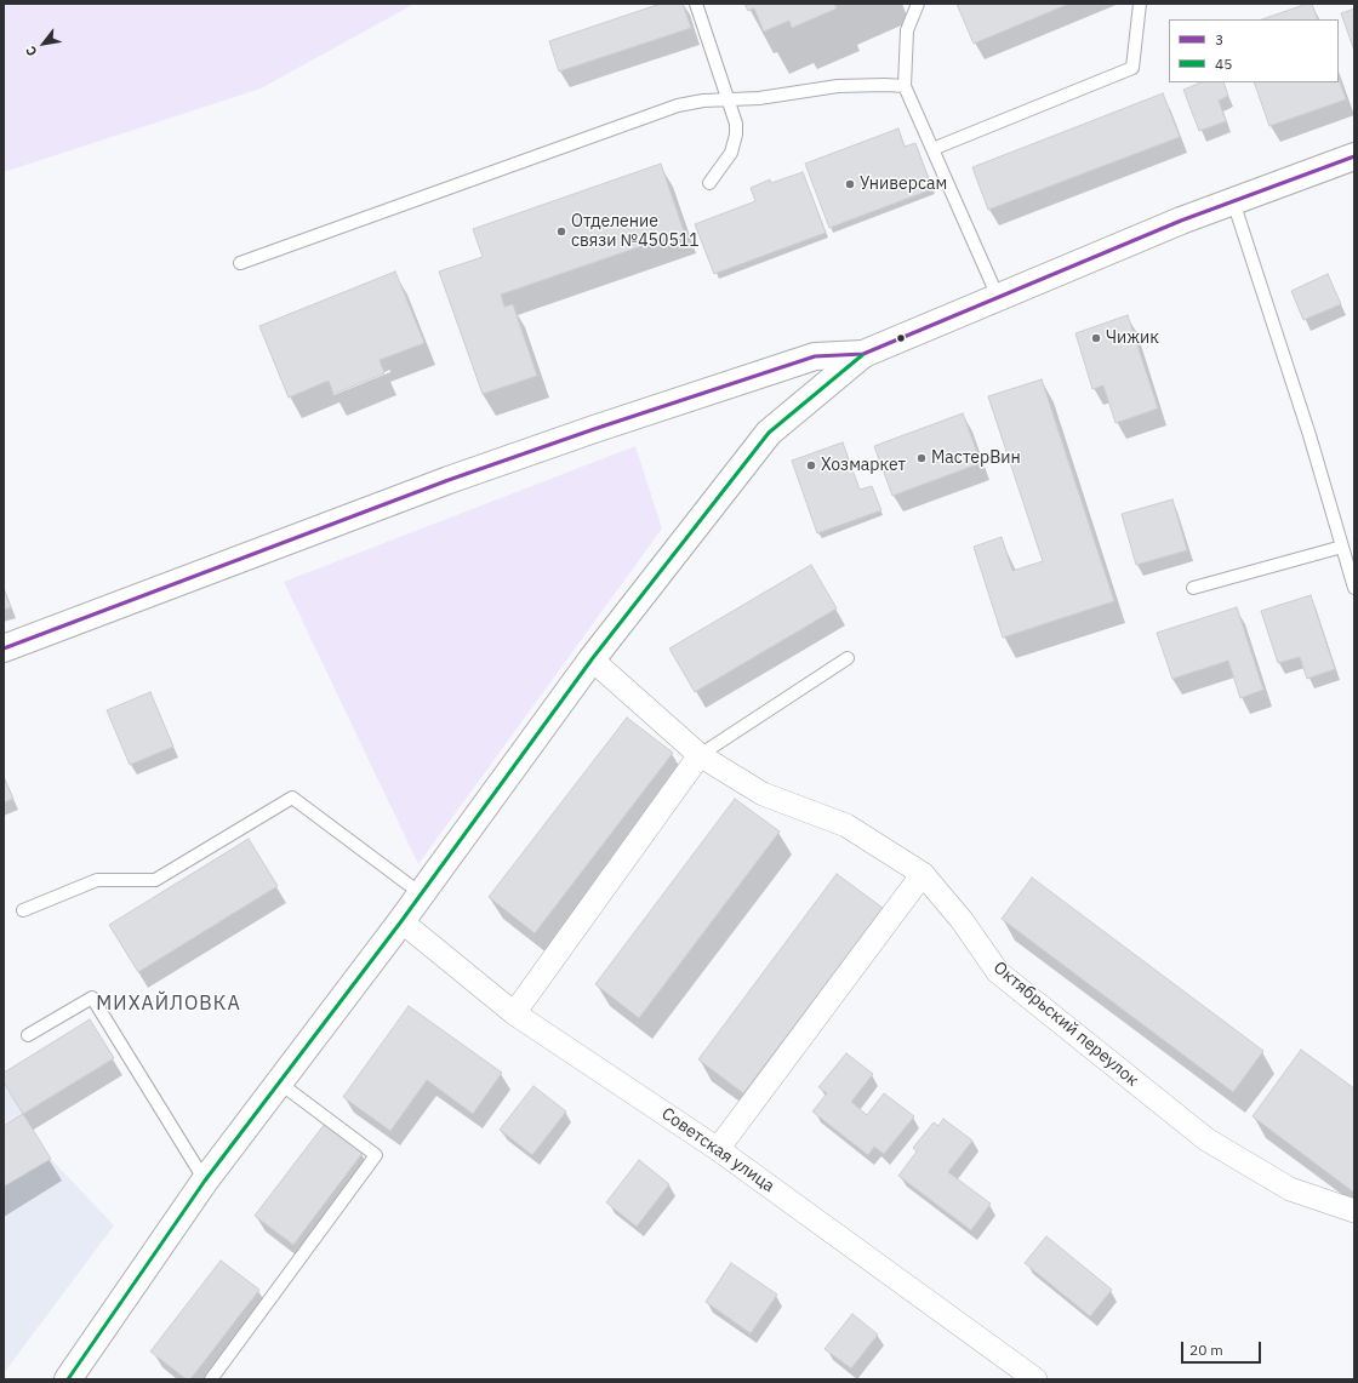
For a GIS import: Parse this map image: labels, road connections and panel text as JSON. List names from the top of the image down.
{
  "streets": {
    "street": ["Октябрьский переулок", "Советская улица"]
  },
  "districts": ["МИХАЙЛОВКА"],
  "places": [
    "Универсам",
    "Отделение связи №450511",
    "Чижик",
    "МастерВин",
    "Хозмаркет"
  ],
  "lines": ["transit line 3", "transit line 45"],
  "legend": ["3", "45"],
  "scale_bar": "20 m",
  "north": "bottom left"
}
